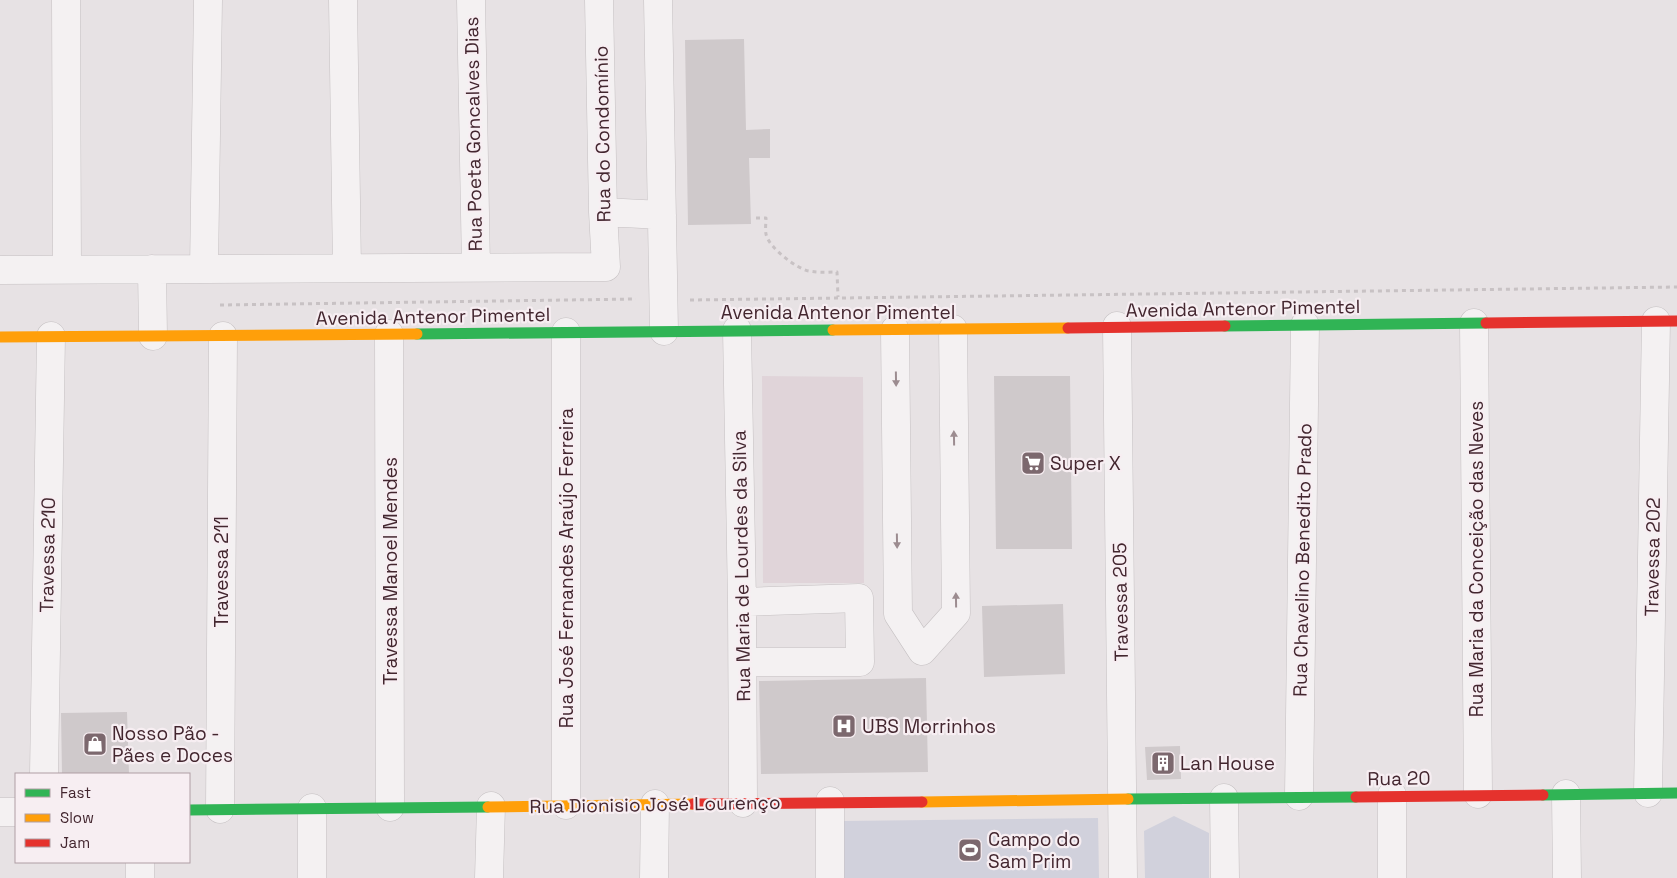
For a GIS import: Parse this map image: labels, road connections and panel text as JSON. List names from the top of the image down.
{
  "streets": {
    "street": [
      "Rua Poeta Goncalves Dias",
      "Rua do Condomínio",
      "Avenida Antenor Pimentel",
      "Travessa 210",
      "Travessa 202",
      "Rua Maria da Conceição das Neves",
      "Rua Chavelino Benedito Prado",
      "Rua Maria de Lourdes da Silva",
      "Rua José Fernandes Araújo Ferreira",
      "Travessa Manoel Mendes",
      "Travessa 211",
      "Travessa 205",
      "Rua 20",
      "Rua Dionisio José Lourenço"
    ]
  },
  "crossings": [
    ["Rua Poeta Goncalves Dias", "Rua do Condomínio"],
    ["Avenida Antenor Pimentel", "Travessa 210"],
    ["Avenida Antenor Pimentel", "Travessa 202"],
    ["Avenida Antenor Pimentel", "Rua Maria da Conceição das Neves"],
    ["Avenida Antenor Pimentel", "Rua Chavelino Benedito Prado"],
    ["Avenida Antenor Pimentel", "Rua Maria de Lourdes da Silva"],
    ["Avenida Antenor Pimentel", "Rua José Fernandes Araújo Ferreira"],
    ["Avenida Antenor Pimentel", "Travessa Manoel Mendes"],
    ["Avenida Antenor Pimentel", "Travessa 211"],
    ["Avenida Antenor Pimentel", "Travessa 205"],
    ["Travessa 202", "Rua 20"],
    ["Rua Maria da Conceição das Neves", "Rua 20"],
    ["Rua Chavelino Benedito Prado", "Rua 20"],
    ["Rua Maria de Lourdes da Silva", "Rua Dionisio José Lourenço"],
    ["Rua José Fernandes Araújo Ferreira", "Rua Dionisio José Lourenço"],
    ["Travessa Manoel Mendes", "Rua Dionisio José Lourenço"],
    ["Travessa 211", "Rua Dionisio José Lourenço"],
    ["Travessa 205", "Rua 20"],
    ["Travessa 205", "Rua Dionisio José Lourenço"],
    ["Rua 20", "Rua Dionisio José Lourenço"]
  ],
  "places": {
    "supermarket": ["Super X"],
    "hospital": ["UBS Morrinhos"],
    "shop": ["Nosso Pão - Pães e Doces"],
    "building": ["Lan House"],
    "sports": ["Campo do Sam Prim"]
  },
  "legend": ["Fast", "Slow", "Jam"]
}
